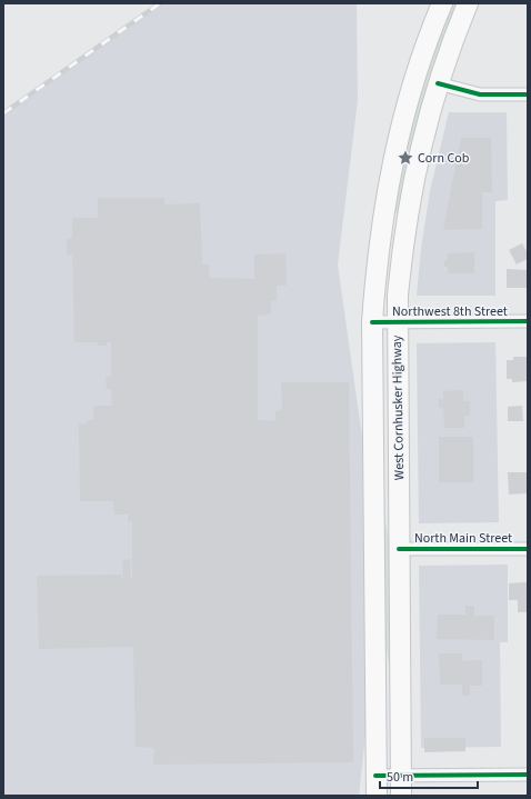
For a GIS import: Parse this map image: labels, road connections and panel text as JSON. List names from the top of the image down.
{
  "streets": {
    "main road": ["West Cornhusker Highway"],
    "street": ["Northwest 8th Street", "North Main Street"]
  },
  "crossings": [
    ["Northwest 8th Street", "West Cornhusker Highway"],
    ["West Cornhusker Highway", "North Main Street"]
  ],
  "places": {
    "place": ["Corn Cob"]
  },
  "scale_bar": "50 m"
}
